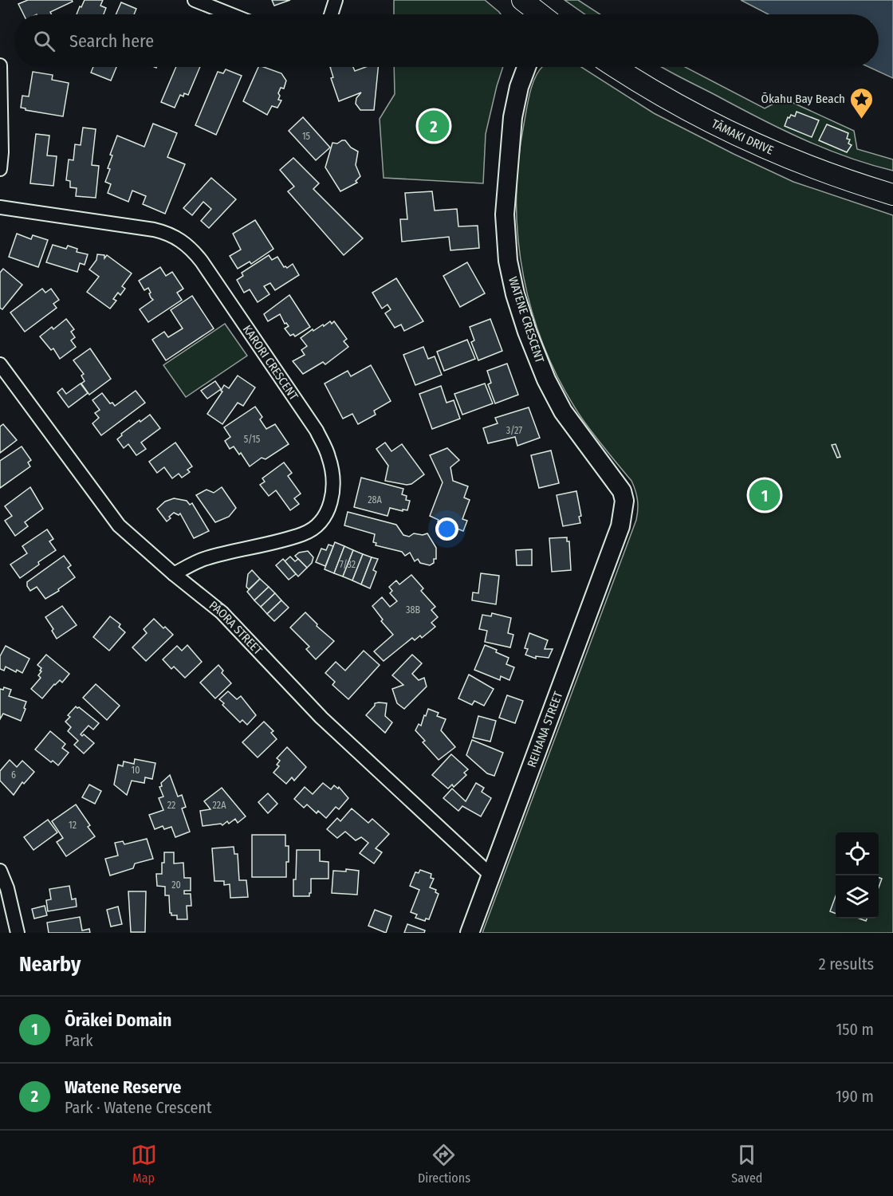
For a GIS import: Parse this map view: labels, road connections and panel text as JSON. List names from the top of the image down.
{
  "streets": {
    "main road": ["TĀMAKI DRIVE"],
    "street": [
      "WATENE CRESCENT",
      "KARORI CRESCENT",
      "PĀORA STREET",
      "REIHANA STREET"
    ]
  },
  "crossings": [
    ["WATENE CRESCENT", "REIHANA STREET"],
    ["KARORI CRESCENT", "PĀORA STREET"],
    ["PĀORA STREET", "REIHANA STREET"]
  ],
  "places": {
    "place": ["Ōkahu Bay Beach"]
  },
  "house_numbers": [
    "15",
    "3/27",
    "5/15",
    "28A",
    "7/32",
    "38B",
    "10",
    "6",
    "22",
    "22A",
    "12",
    "20"
  ],
  "page": {
    "search": "Search here",
    "pins": ["2", "1"],
    "heading": ["Nearby", "2 results"],
    "list": [
      {
        "mark": "1",
        "name": "Ōrākei Domain",
        "note": "Park",
        "value": "150 m"
      },
      {
        "mark": "2",
        "name": "Watene Reserve",
        "note": "Park · Watene Crescent",
        "value": "190 m"
      }
    ],
    "nav": ["Map", "Directions", "Saved"]
  }
}
